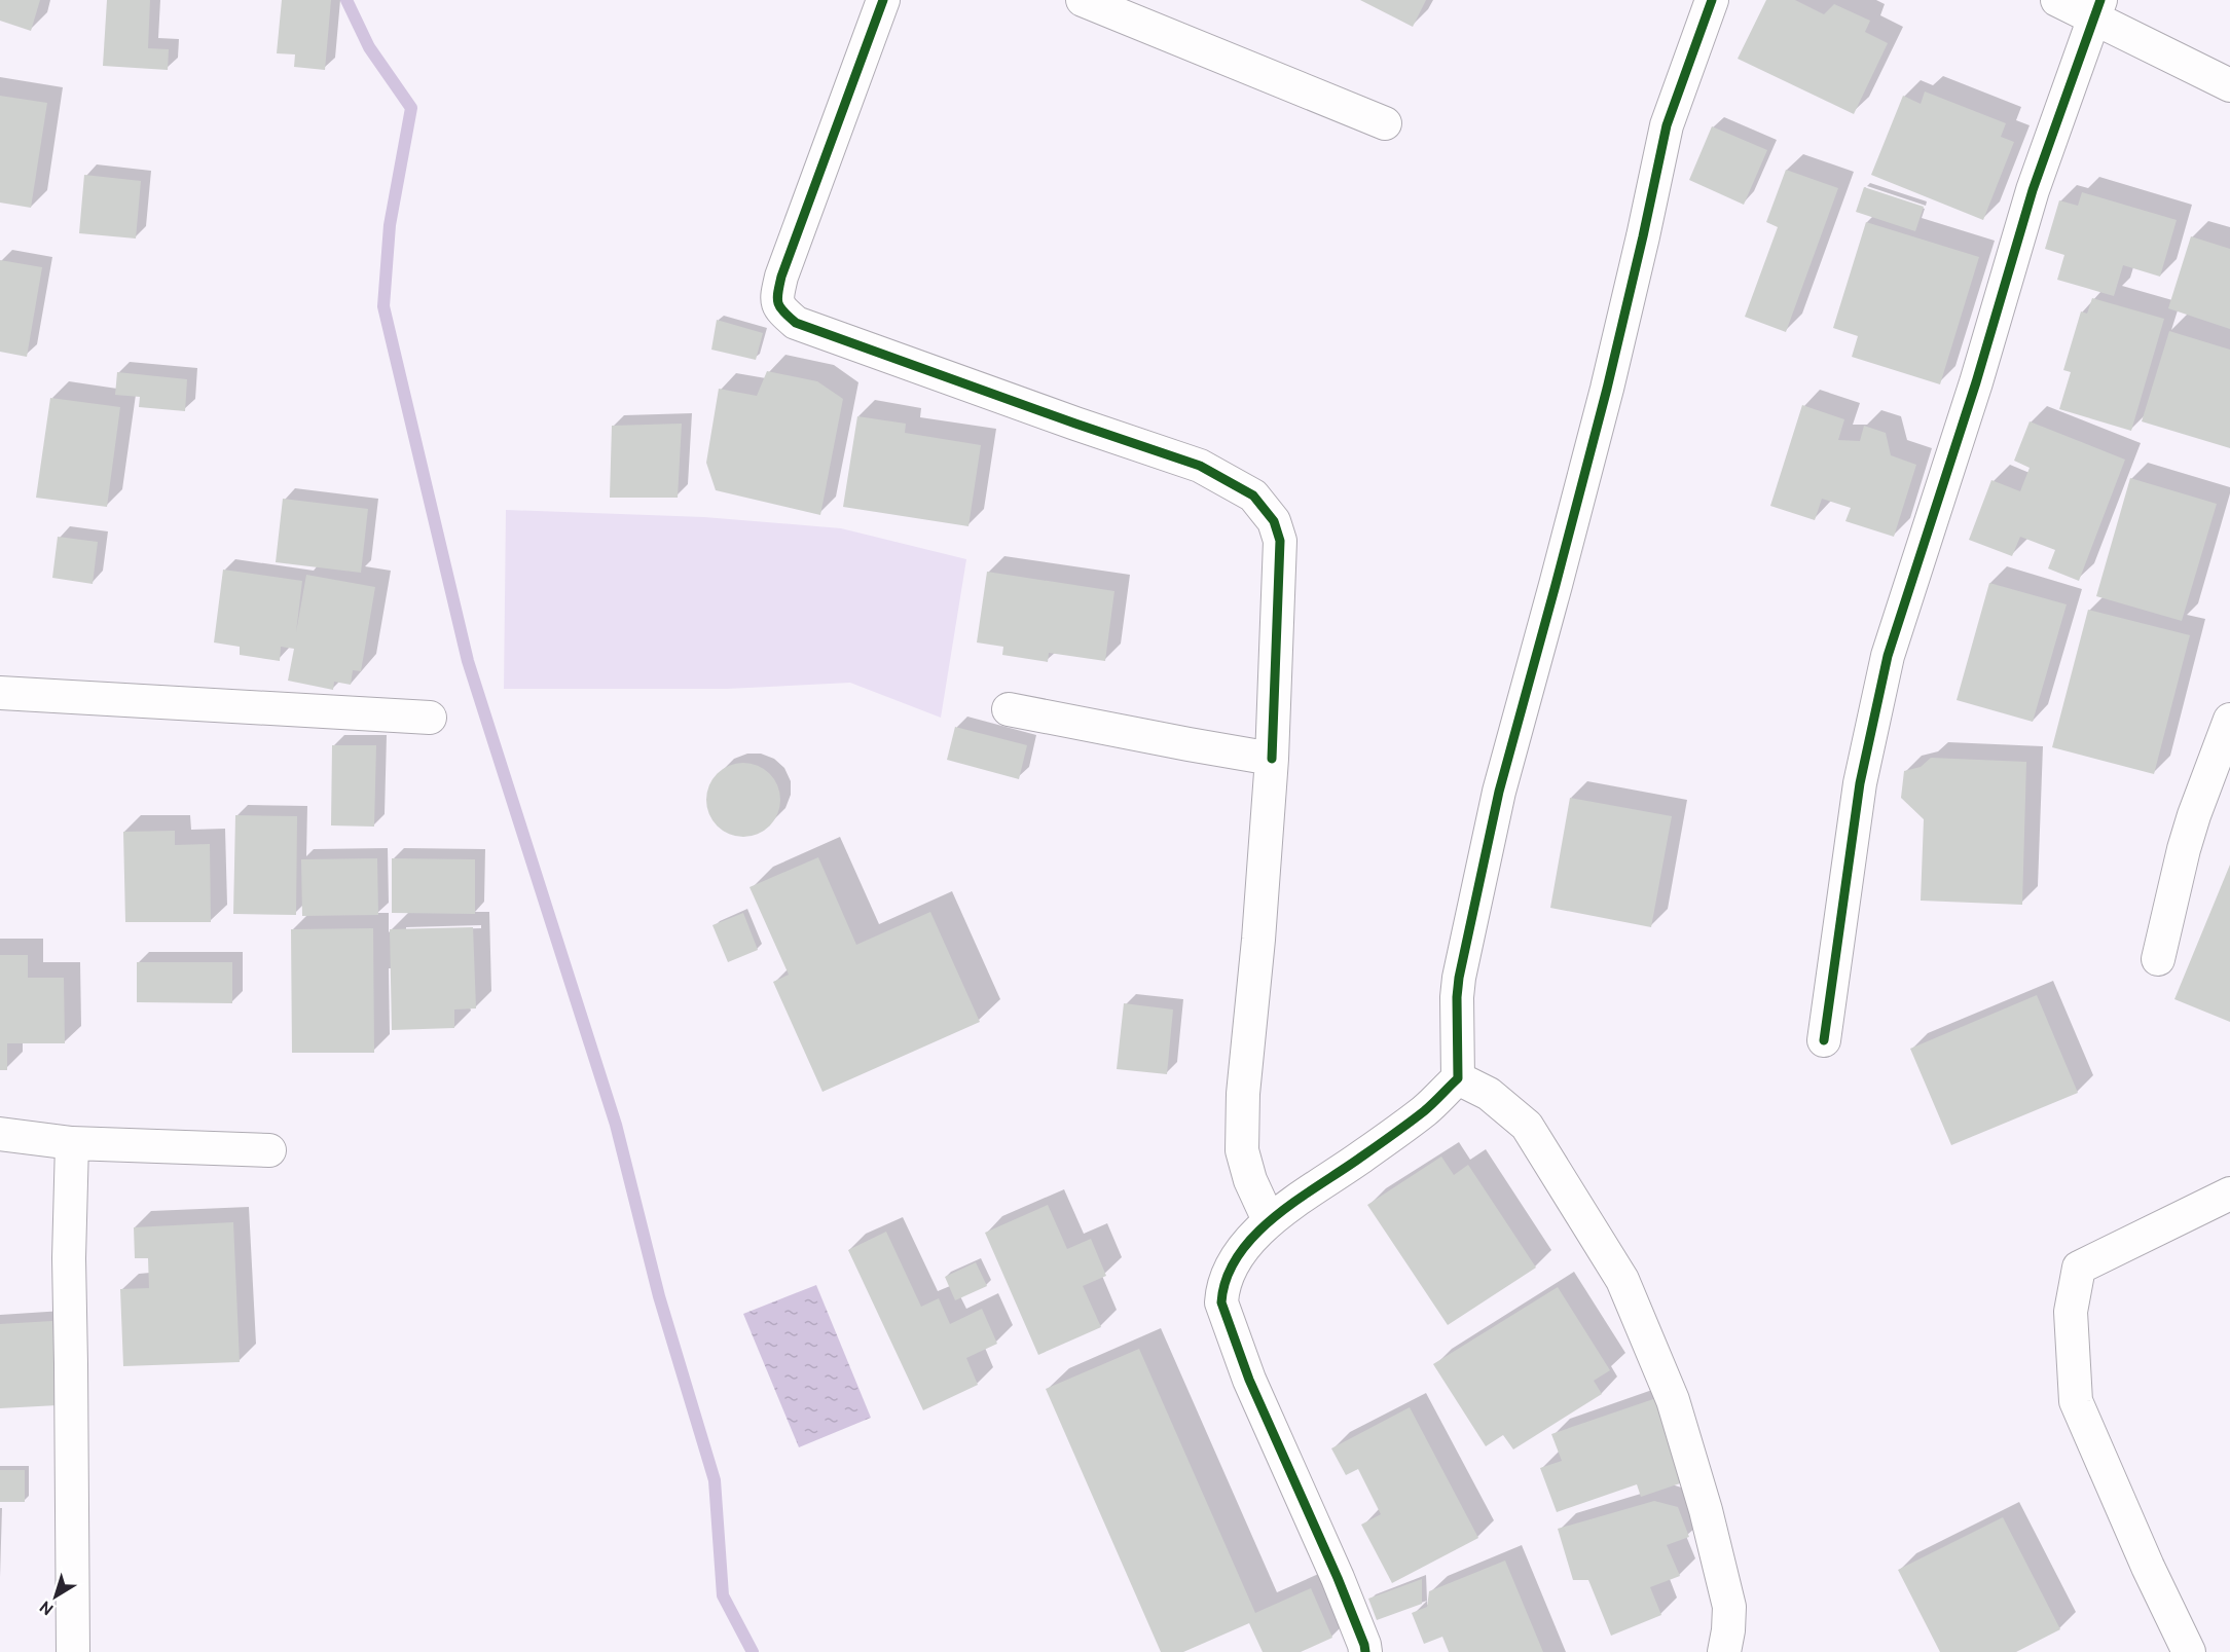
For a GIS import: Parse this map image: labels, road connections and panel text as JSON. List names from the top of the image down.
{
  "north": "bottom left"
}
